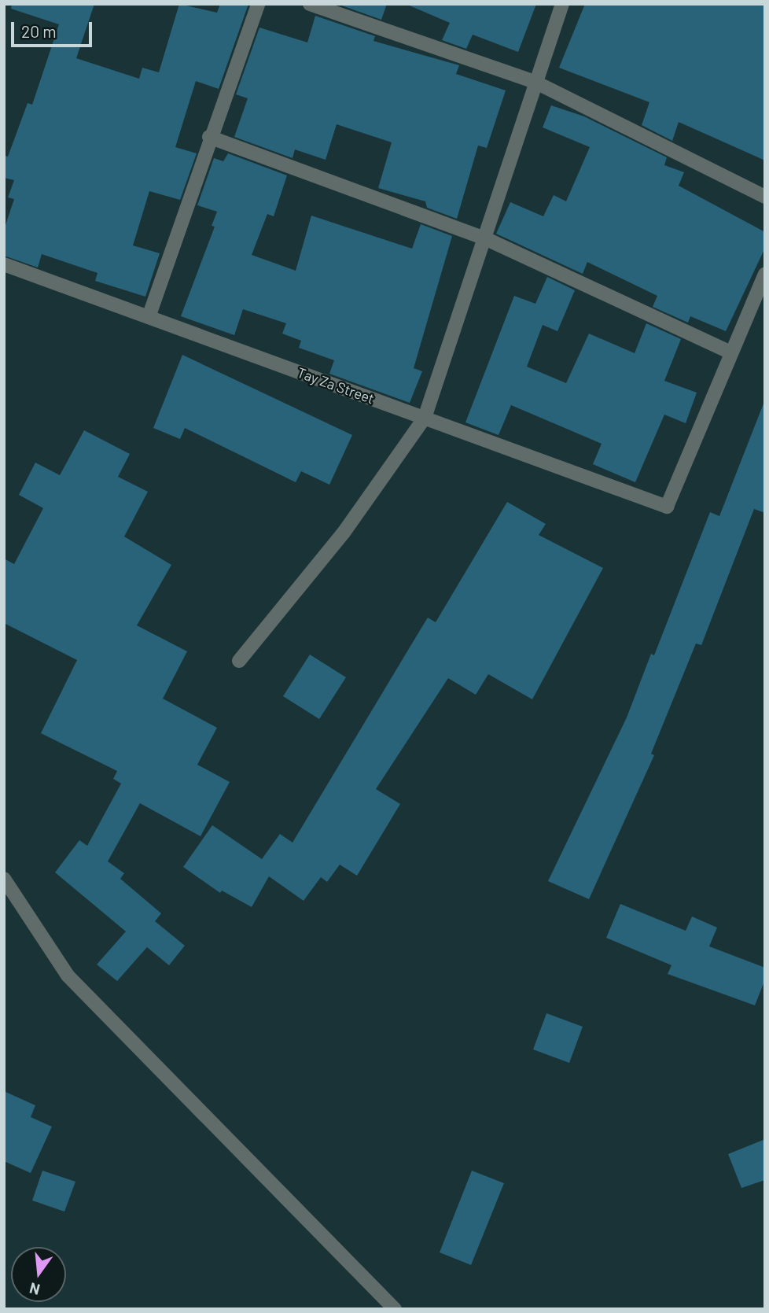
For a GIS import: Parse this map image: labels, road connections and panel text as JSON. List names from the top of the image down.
{
  "streets": {
    "street": ["Tay Za Street"]
  },
  "scale_bar": "20 m",
  "north": "bottom"
}
